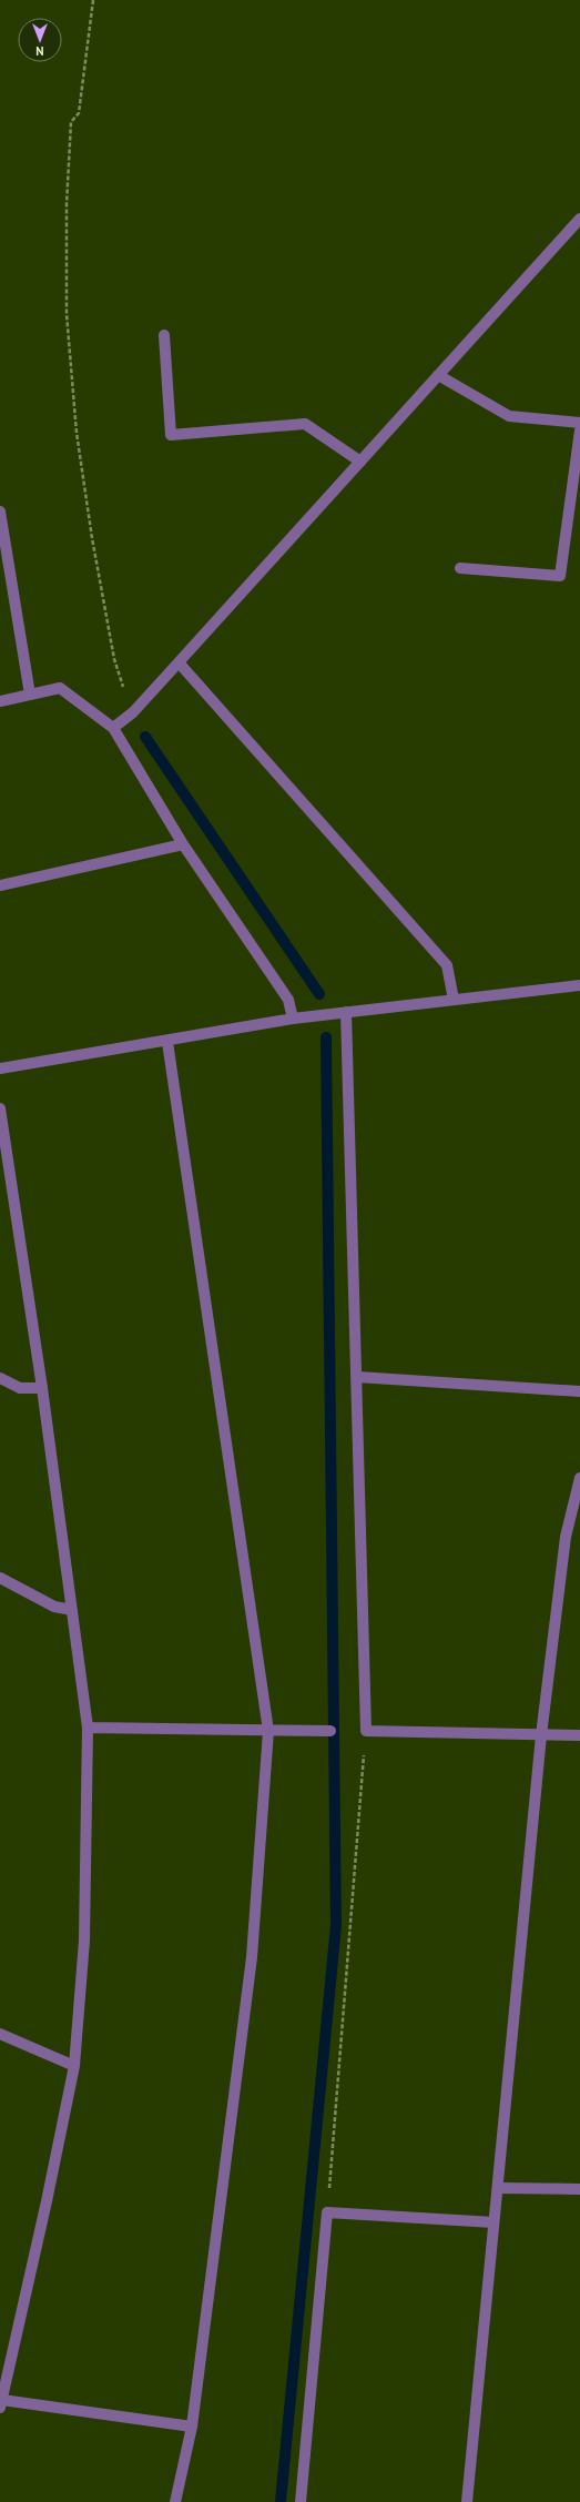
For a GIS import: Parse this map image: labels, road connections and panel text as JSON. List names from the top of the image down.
{
  "north": "bottom"
}
